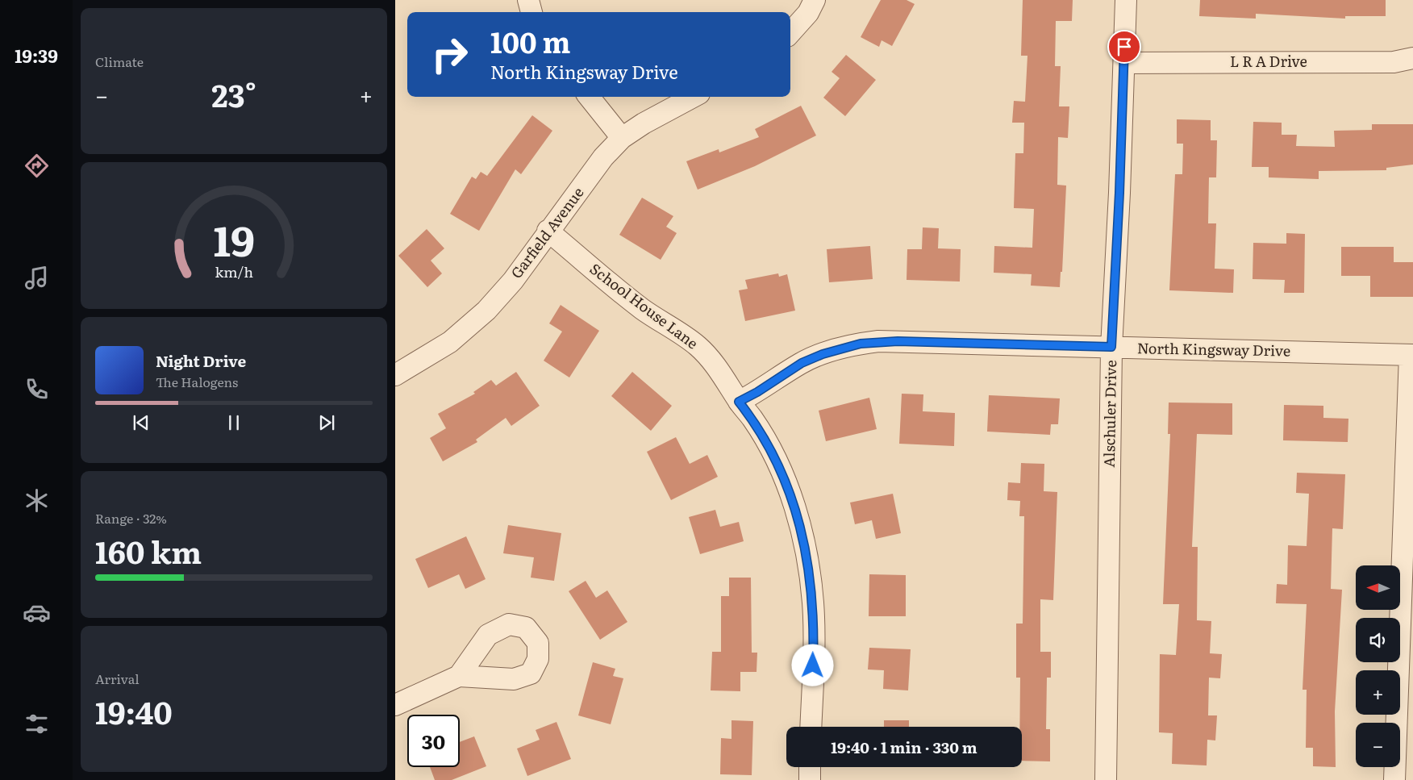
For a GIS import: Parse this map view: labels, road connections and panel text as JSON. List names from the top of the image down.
{
  "streets": {
    "street": [
      "L R A Drive",
      "Garfield Avenue",
      "School House Lane",
      "North Kingsway Drive",
      "Alschuler Drive"
    ]
  },
  "crossings": [
    ["L R A Drive", "Alschuler Drive"],
    ["Garfield Avenue", "School House Lane"],
    ["School House Lane", "North Kingsway Drive"],
    ["North Kingsway Drive", "Alschuler Drive"]
  ],
  "north": "left",
  "page": {
    "tabs": "19:39",
    "tile": [
      "Climate",
      ["Range · 32%", "160 km"],
      ["Arrival", "19:40"]
    ],
    "turn": ["100 m", "North Kingsway Drive"],
    "heat": ["−", "23°", "+"],
    "song": ["Night Drive", "The Halogens"],
    "map_buttons": ["+", "−"],
    "limit": "30",
    "trip": "19:40 · 1 min · 330 m",
    "gauge": ["19", "km/h"]
  }
}
